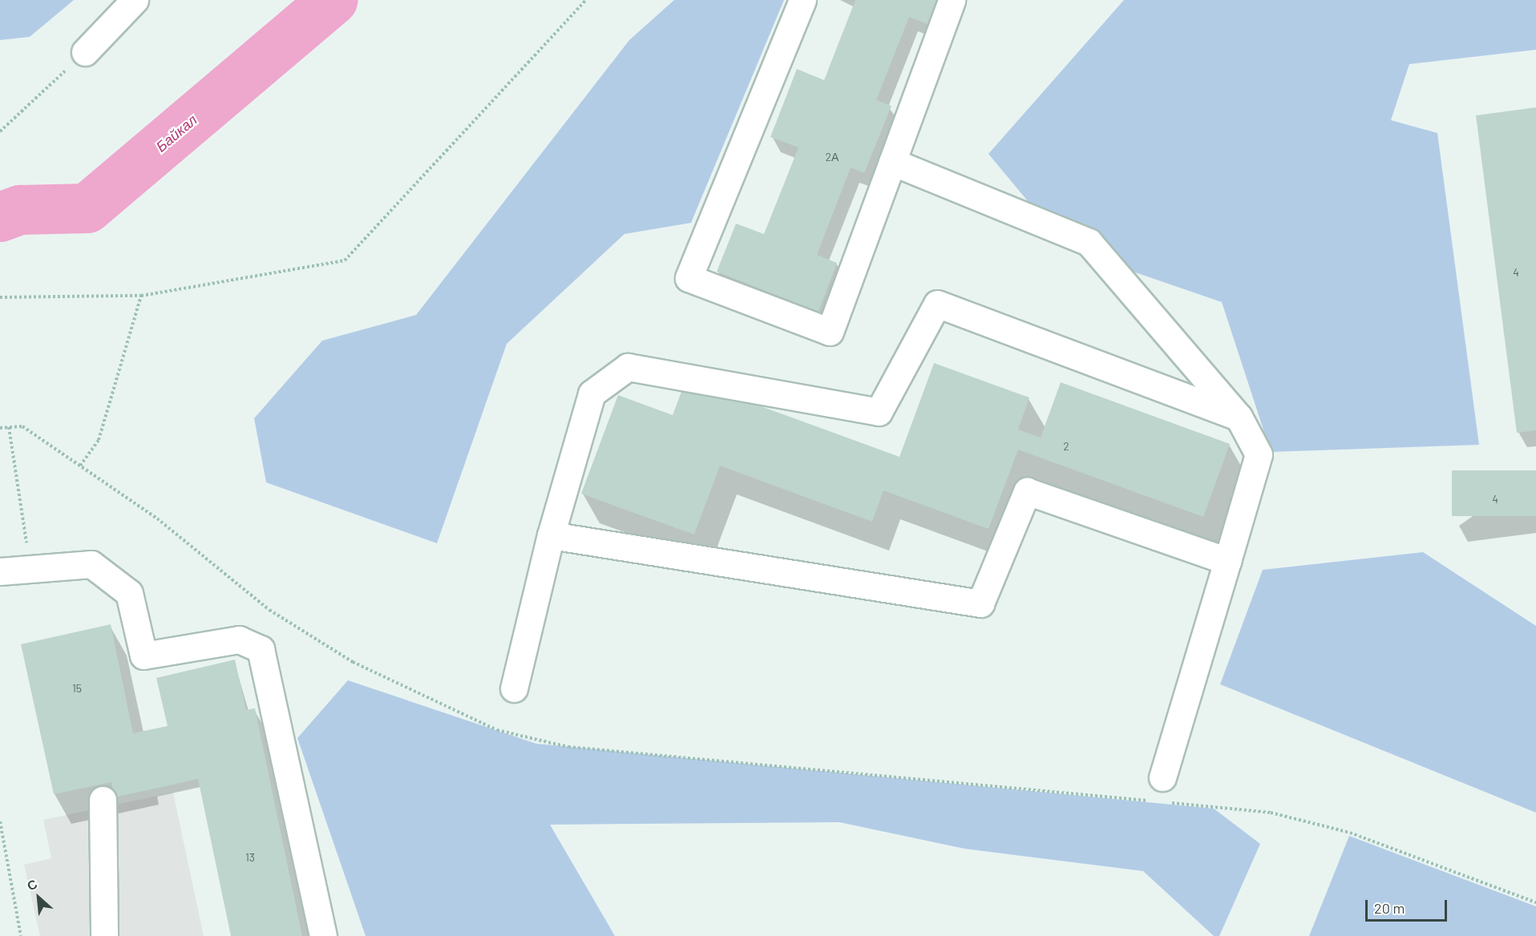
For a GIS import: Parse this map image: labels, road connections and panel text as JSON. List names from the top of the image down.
{
  "water": ["Байкал"],
  "house_numbers": [
    "2А",
    "4",
    "2",
    "4",
    "15",
    "13"
  ],
  "scale_bar": "20 m",
  "north": "top left"
}
